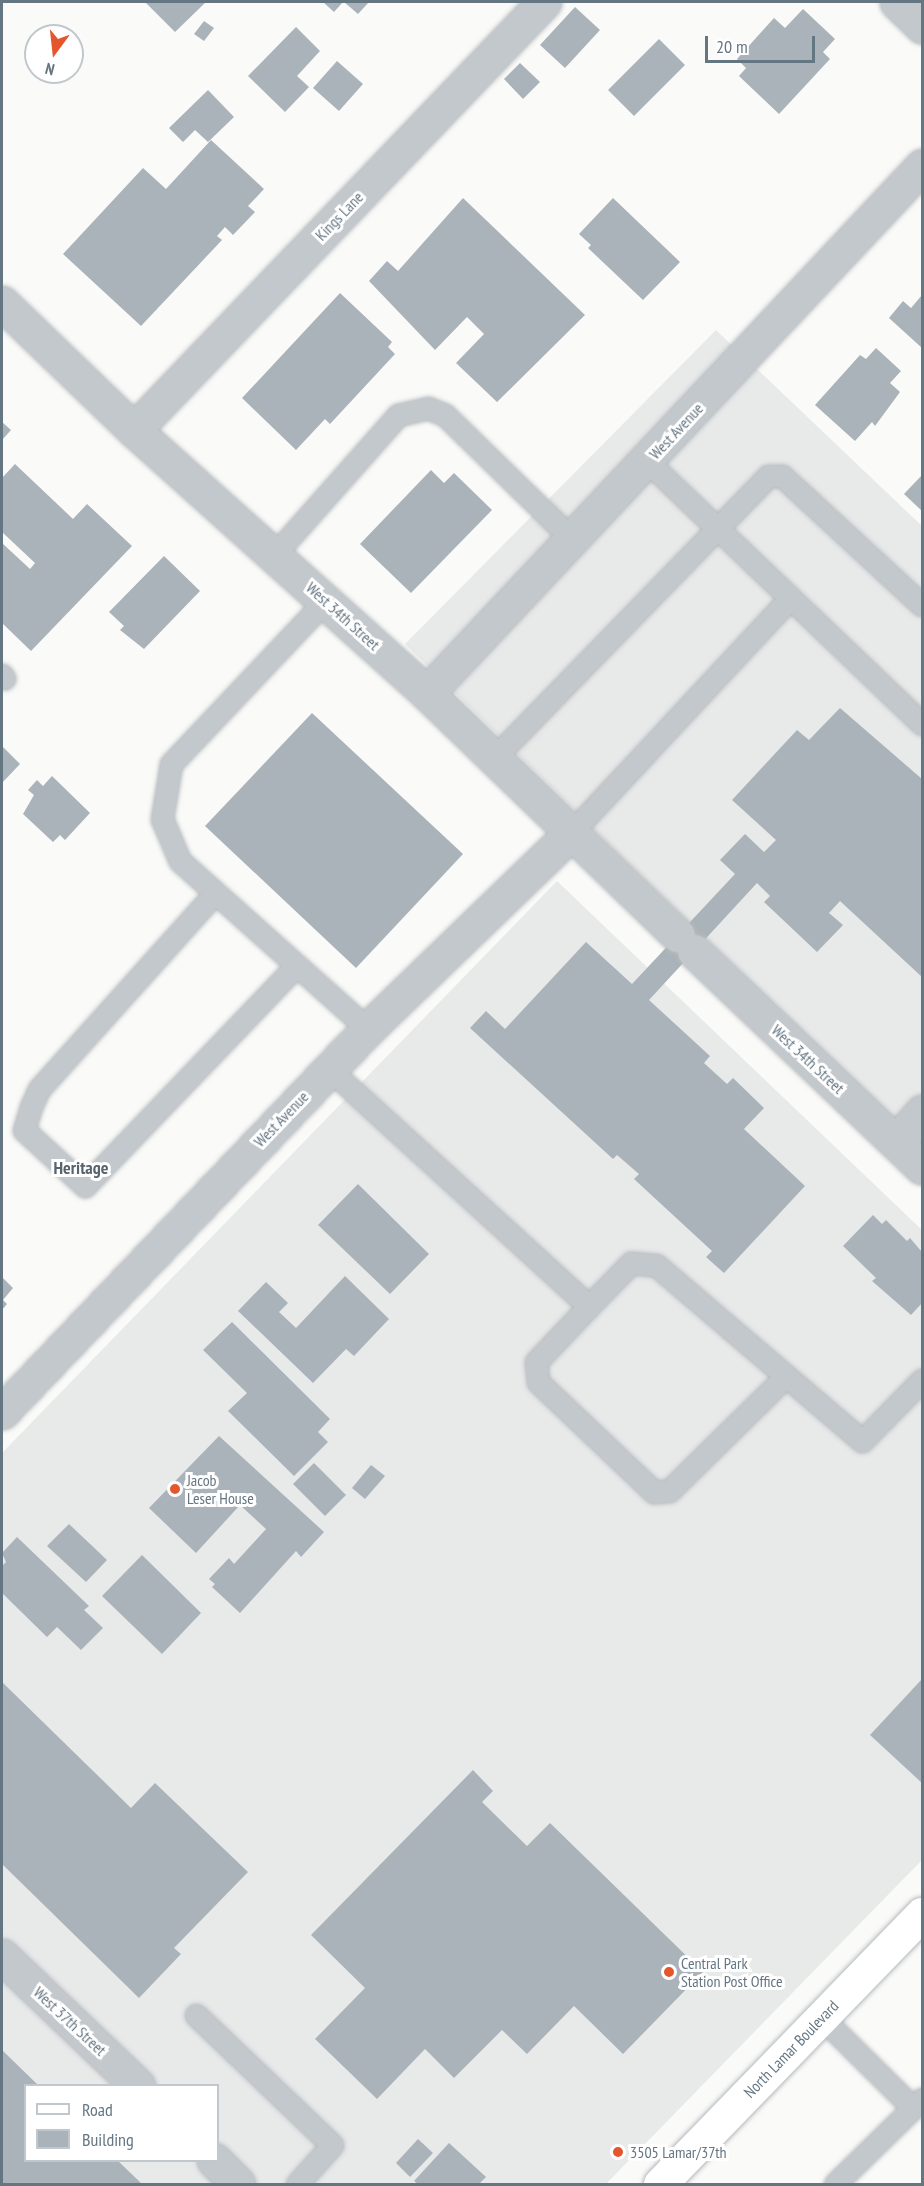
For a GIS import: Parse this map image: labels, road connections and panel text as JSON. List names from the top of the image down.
{
  "streets": {
    "main road": ["North Lamar Boulevard"],
    "street": [
      "Kings Lane",
      "West Avenue",
      "West 34th Street",
      "West 37th Street"
    ]
  },
  "crossings": [
    ["Kings Lane", "West 34th Street"],
    ["West Avenue", "West 34th Street"]
  ],
  "districts": ["Heritage"],
  "places": ["Jacob Leser House", "Central Park Station Post Office", "3505 Lamar/37th"],
  "legend": ["Road", "Building"],
  "scale_bar": "20 m",
  "north": "bottom"
}
